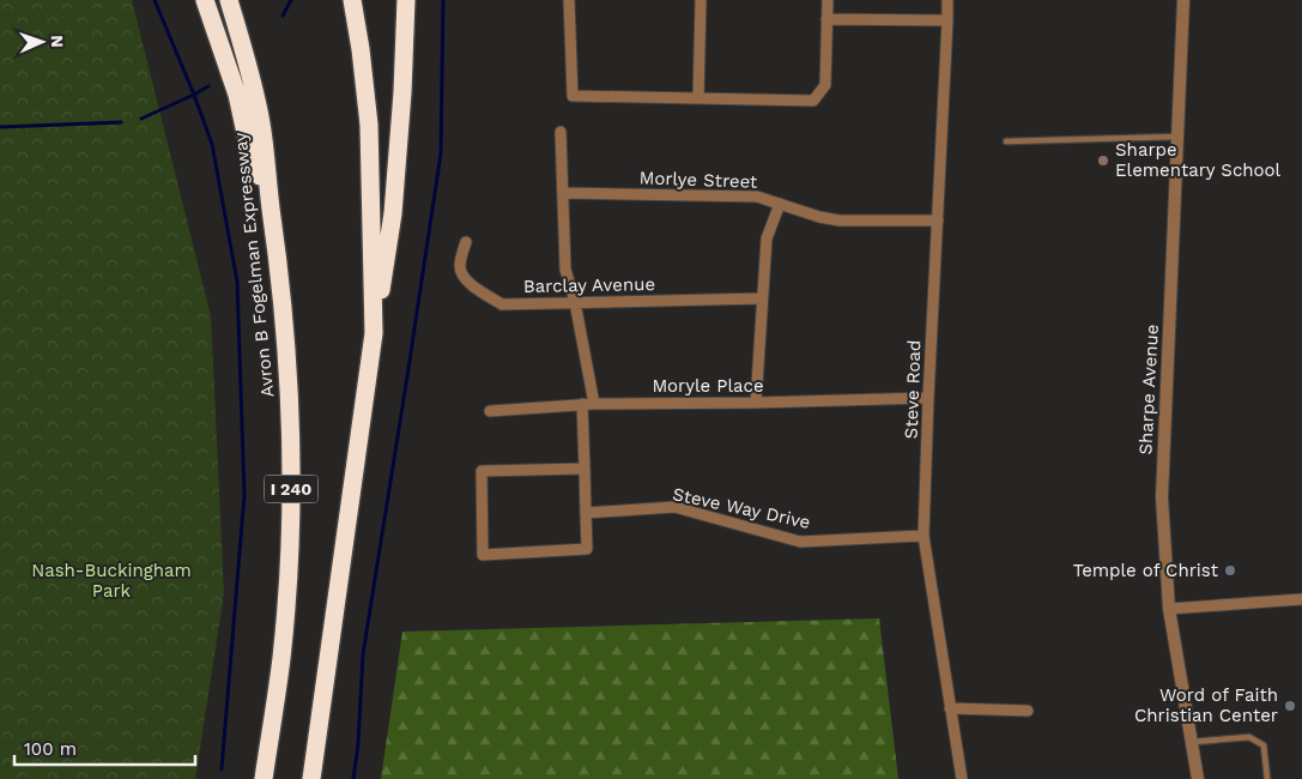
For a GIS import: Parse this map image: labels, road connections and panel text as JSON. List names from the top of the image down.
{
  "streets": {
    "highway": ["Avron B Fogelman Expressway", "I 240"],
    "street": [
      "Morlye Street",
      "Barclay Avenue",
      "Moryle Place",
      "Steve Road",
      "Sharpe Avenue",
      "Steve Way Drive"
    ]
  },
  "crossings": [
    ["Morlye Street", "Steve Road"],
    ["Moryle Place", "Steve Road"],
    ["Steve Road", "Steve Way Drive"]
  ],
  "parks": ["Nash-Buckingham Park"],
  "places": ["Sharpe Elementary School", "Temple of Christ", "Word of Faith Christian Center"],
  "scale_bar": "100 m",
  "north": "right"
}
